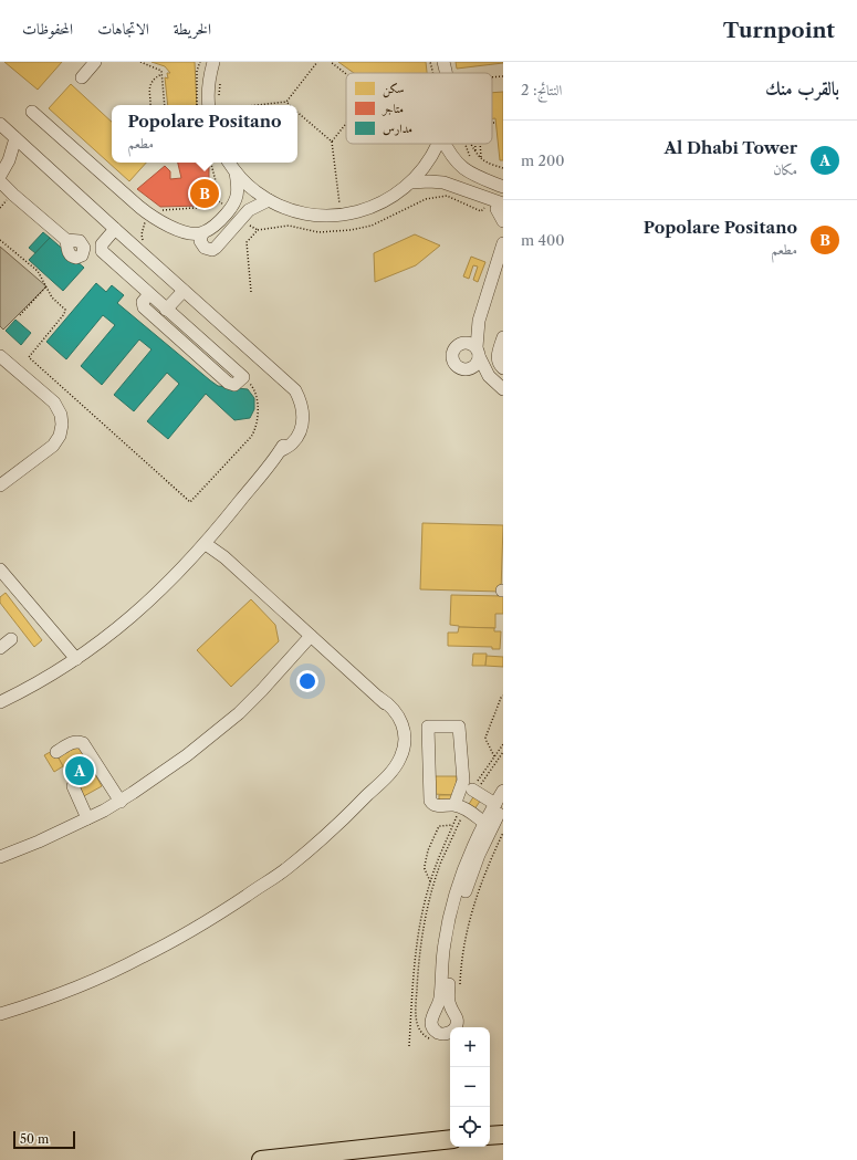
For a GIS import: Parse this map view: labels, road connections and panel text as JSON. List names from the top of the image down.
{
  "legend": ["سكن", "متاجر", "مدارس"],
  "scale_bar": "50 m",
  "page": {
    "header": "Turnpoint",
    "nav": ["الخريطة", "الاتجاهات", "المحفوظات"],
    "heading": ["بالقرب منك", "النتائج: 2"],
    "popup": ["Popolare Positano", "مطعم"],
    "list": [
      {
        "mark": "A",
        "name": "Al Dhabi Tower",
        "note": "مكان",
        "value": "200 m"
      },
      {
        "mark": "B",
        "name": "Popolare Positano",
        "note": "مطعم",
        "value": "400 m"
      }
    ],
    "pins": ["B", "A"],
    "map_buttons": ["+", "−"],
    "scale": "50 m"
  }
}
